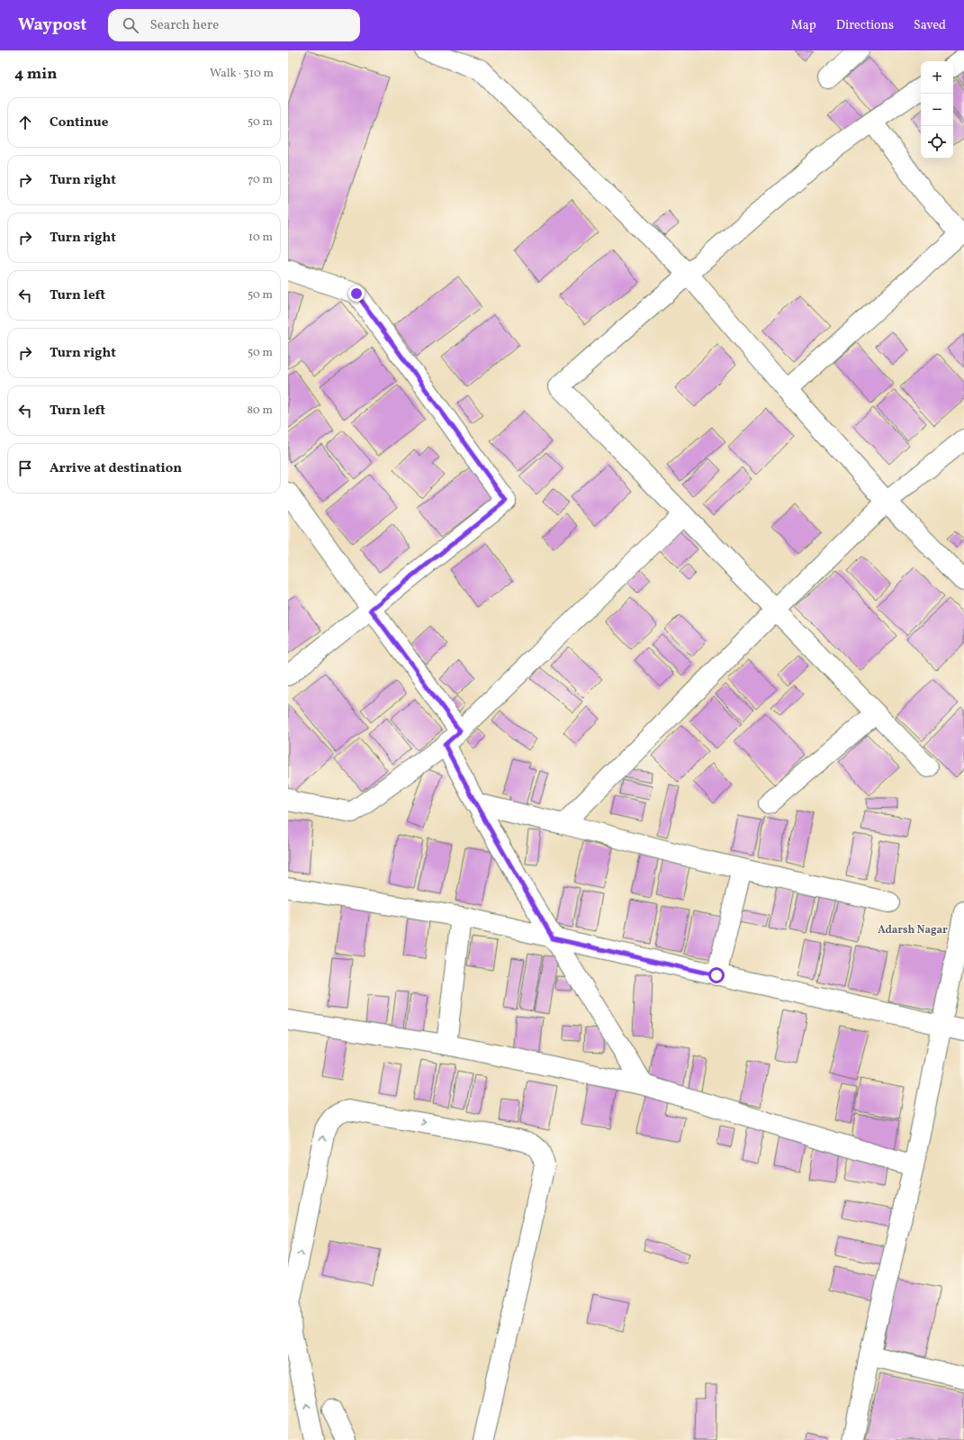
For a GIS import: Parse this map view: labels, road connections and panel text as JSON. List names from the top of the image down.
{
  "districts": ["Adarsh Nagar"],
  "page": {
    "header": "Waypost",
    "search": "Search here",
    "nav": ["Map", "Directions", "Saved"],
    "heading": ["4 min", "Walk · 310 m"],
    "map_buttons": ["+", "−"],
    "list": [
      ["Continue", "50 m"],
      ["Turn right", "70 m"],
      ["Turn right", "10 m"],
      ["Turn left", "50 m"],
      ["Turn right", "50 m"],
      ["Turn left", "80 m"],
      "Arrive at destination"
    ]
  }
}
